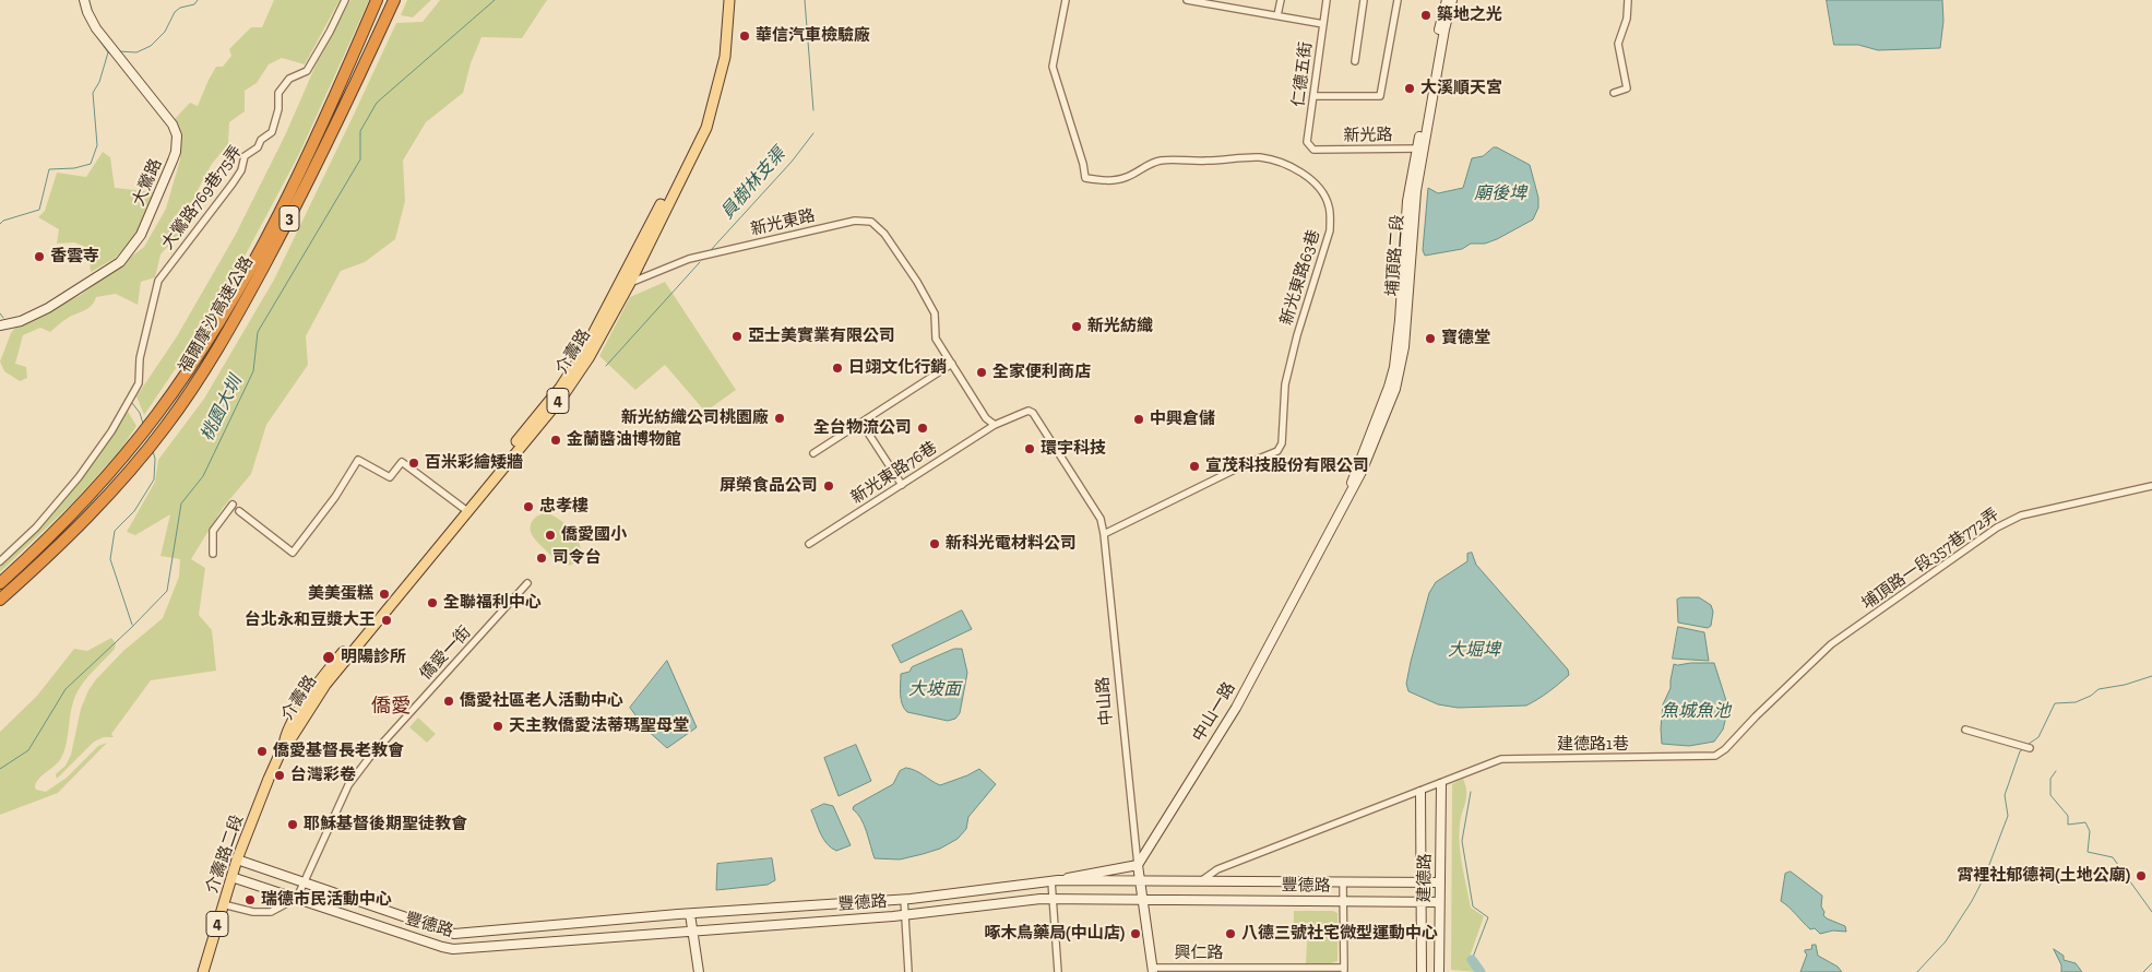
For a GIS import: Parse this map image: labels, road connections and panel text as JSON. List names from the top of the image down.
{
  "streets": {
    "highway": ["3", "福爾摩沙高速公路"],
    "main road": [
      "大鶯路",
      "埔頂路二段",
      "介壽路",
      "4",
      "中山一路",
      "介壽路二段",
      "建德路",
      "豐德路"
    ],
    "street": [
      "仁德五街",
      "新光路",
      "大鶯路769巷75弄",
      "新光東路",
      "新光東路63巷",
      "新光東路76巷",
      "埔頂路一段357巷772弄",
      "僑愛一街",
      "中山路",
      "建德路1巷",
      "興仁路"
    ]
  },
  "crossings": [
    ["仁德五街", "新光路"],
    ["新光路", "埔頂路二段"],
    ["新光東路", "介壽路"],
    ["埔頂路二段", "中山一路"],
    ["新光東路63巷", "新光東路76巷"],
    ["新光東路63巷", "中山路"],
    ["介壽路", "介壽路二段"],
    ["新光東路76巷", "中山路"],
    ["埔頂路一段357巷772弄", "建德路1巷"],
    ["僑愛一街", "豐德路"],
    ["中山路", "中山一路"],
    ["建德路1巷", "建德路"],
    ["建德路1巷", "豐德路"],
    ["介壽路二段", "豐德路"],
    ["建德路", "豐德路"]
  ],
  "districts": ["僑愛"],
  "water": [
    "員樹林支渠",
    "廟後埤",
    "桃園大圳",
    "大堀埤",
    "大坡面",
    "魚城魚池"
  ],
  "places": [
    "築地之光",
    "華信汽車檢驗廠",
    "大溪順天宮",
    "香雲寺",
    "新光紡織",
    "亞士美實業有限公司",
    "寶德堂",
    "日翊文化行銷",
    "全家便利商店",
    "新光紡織公司桃園廠",
    "中興倉儲",
    "全台物流公司",
    "金蘭醬油博物館",
    "環宇科技",
    "百米彩繪矮牆",
    "宣茂科技股份有限公司",
    "屏榮食品公司",
    "忠孝樓",
    "僑愛國小",
    "新科光電材料公司",
    "司令台",
    "美美蛋糕",
    "全聯福利中心",
    "台北永和豆漿大王",
    "明陽診所",
    "僑愛社區老人活動中心",
    "天主教僑愛法蒂瑪聖母堂",
    "僑愛基督長老教會",
    "台灣彩卷",
    "耶穌基督後期聖徒教會",
    "霄裡社郁德祠(土地公廟)",
    "瑞德市民活動中心",
    "啄木鳥藥局(中山店)",
    "八德三號社宅微型運動中心"
  ]
}
